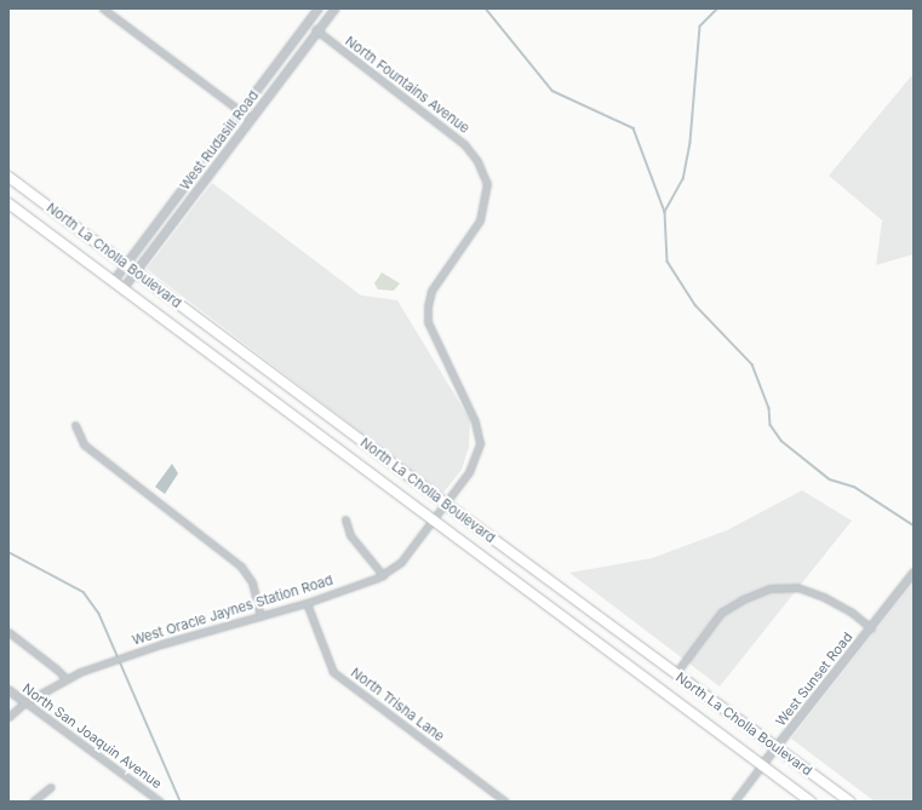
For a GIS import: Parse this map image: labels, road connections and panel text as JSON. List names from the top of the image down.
{
  "streets": {
    "main road": ["North La Cholla Boulevard"],
    "street": [
      "North Fountains Avenue",
      "West Rudasill Road",
      "West Oracle Jaynes Station Road",
      "West Sunset Road",
      "North Trisha Lane",
      "North San Joaquin Avenue"
    ]
  },
  "crossings": [
    ["North Fountains Avenue", "West Rudasill Road"],
    ["North Fountains Avenue", "North La Cholla Boulevard"],
    ["North Fountains Avenue", "West Oracle Jaynes Station Road"],
    ["West Rudasill Road", "North La Cholla Boulevard"],
    ["North La Cholla Boulevard", "West Oracle Jaynes Station Road"],
    ["North La Cholla Boulevard", "West Sunset Road"],
    ["West Oracle Jaynes Station Road", "North Trisha Lane"],
    ["West Oracle Jaynes Station Road", "North San Joaquin Avenue"]
  ]
}
